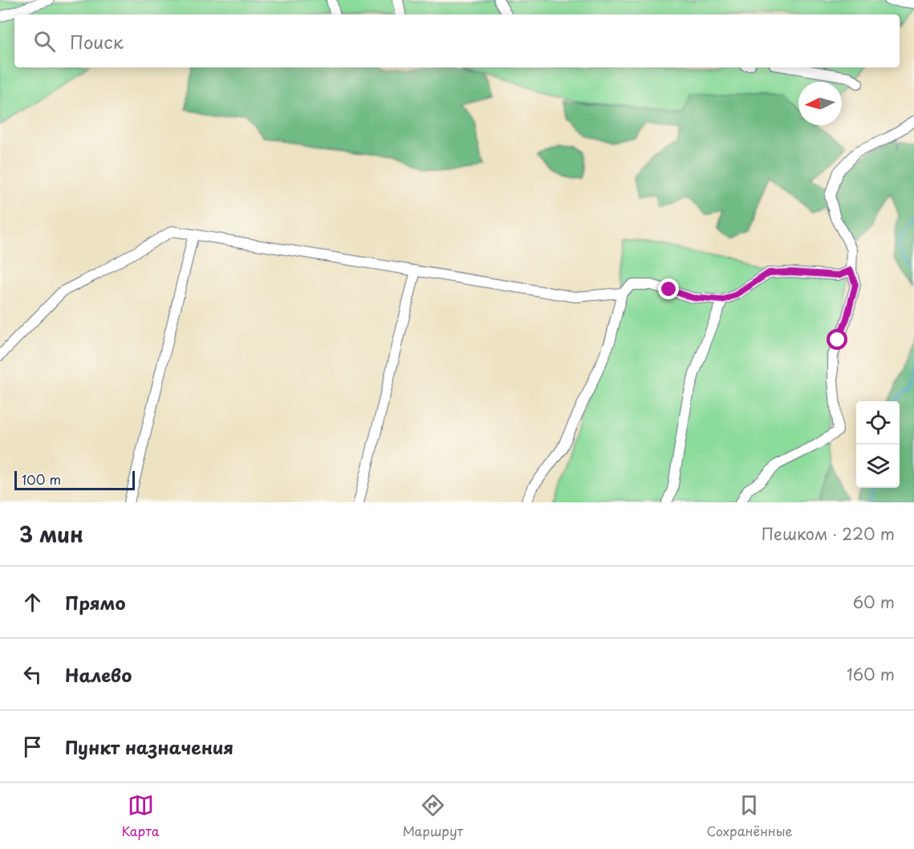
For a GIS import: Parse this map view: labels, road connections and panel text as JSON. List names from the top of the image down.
{
  "scale_bar": "100 m",
  "north": "left",
  "page": {
    "search": "Поиск",
    "scale": "100 m",
    "heading": ["3 мин", "Пешком · 220 m"],
    "list": [
      ["Прямо", "60 m"],
      ["Налево", "160 m"],
      "Пункт назначения"
    ],
    "nav": ["Карта", "Маршрут", "Сохранённые"]
  }
}
